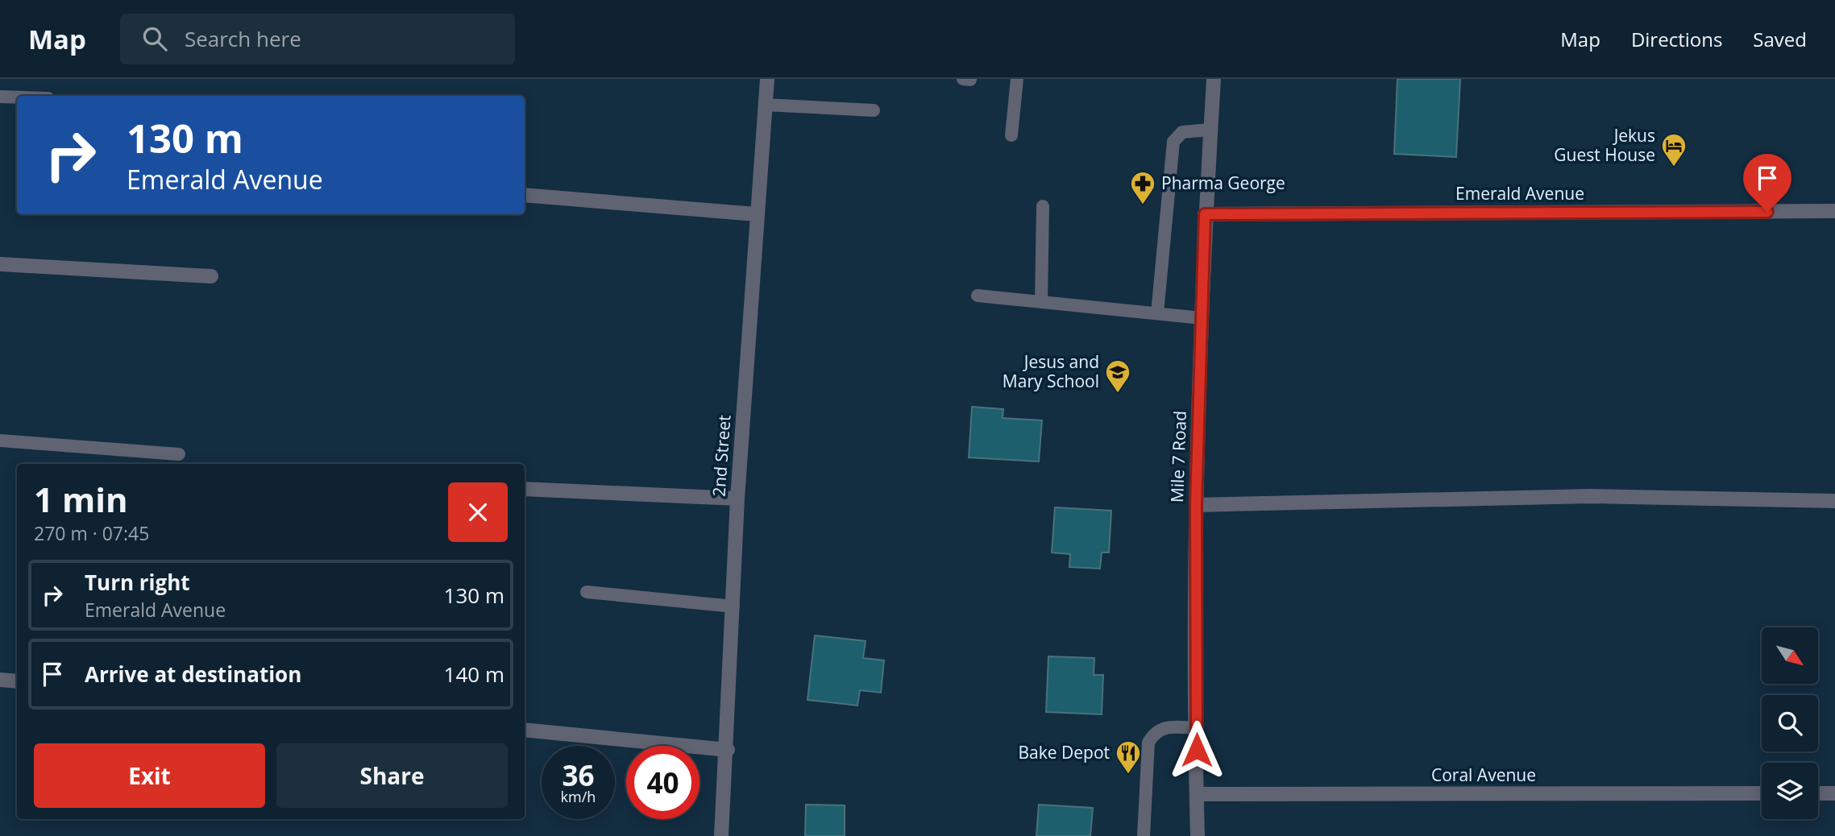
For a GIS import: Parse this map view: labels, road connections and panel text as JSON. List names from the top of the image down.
{
  "streets": {
    "street": [
      "Emerald Avenue",
      "2nd Street",
      "Mile 7 Road",
      "Coral Avenue"
    ]
  },
  "crossings": [
    ["Emerald Avenue", "Mile 7 Road"],
    ["Mile 7 Road", "Coral Avenue"]
  ],
  "places": {
    "hotel": ["Jekus Guest House"],
    "pharmacy": ["Pharma George"],
    "school or university": ["Jesus and Mary School"],
    "restaurant": ["Bake Depot"]
  },
  "north": "bottom right",
  "page": {
    "header": "Map",
    "search": "Search here",
    "nav": ["Map", "Directions", "Saved"],
    "turn": ["130 m", "Emerald Avenue"],
    "heading": ["1 min", "270 m · 07:45"],
    "list": [
      {
        "name": "Turn right",
        "note": "Emerald Avenue",
        "value": "130 m"
      },
      {
        "name": "Arrive at destination",
        "value": "140 m"
      }
    ],
    "buttons": ["Exit", "Share"],
    "speed": "36 km/h",
    "limit": "40"
  }
}
